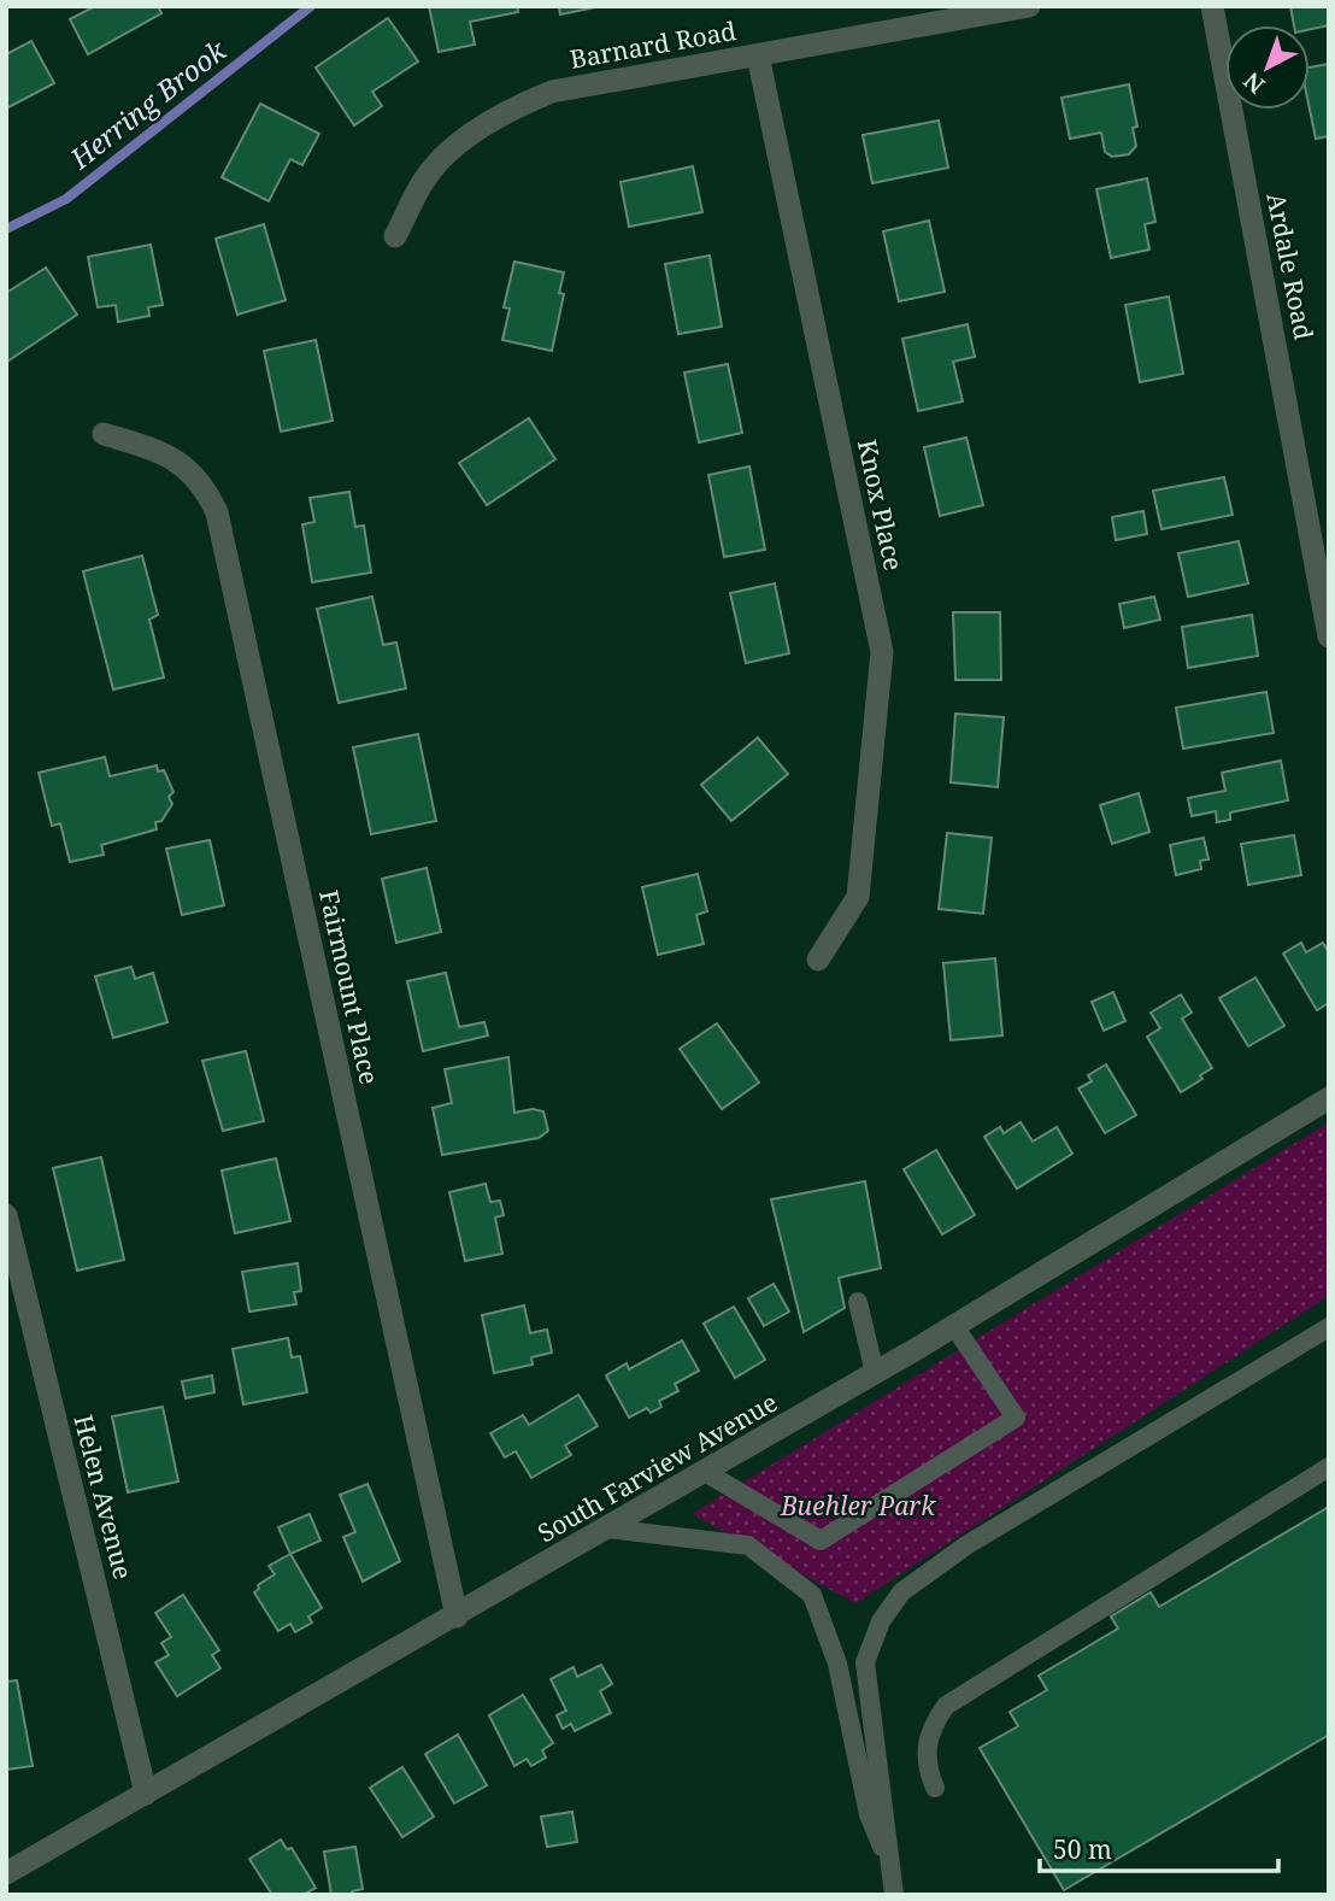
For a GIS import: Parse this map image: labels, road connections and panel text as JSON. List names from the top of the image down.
{
  "streets": {
    "street": [
      "Barnard Road",
      "Ardale Road",
      "Knox Place",
      "Fairmount Place",
      "South Farview Avenue",
      "Helen Avenue"
    ]
  },
  "crossings": [
    ["Barnard Road", "Knox Place"],
    ["Fairmount Place", "South Farview Avenue"],
    ["South Farview Avenue", "Helen Avenue"]
  ],
  "water": ["Herring Brook"],
  "parks": ["Buehler Park"],
  "scale_bar": "50 m",
  "north": "bottom left"
}
